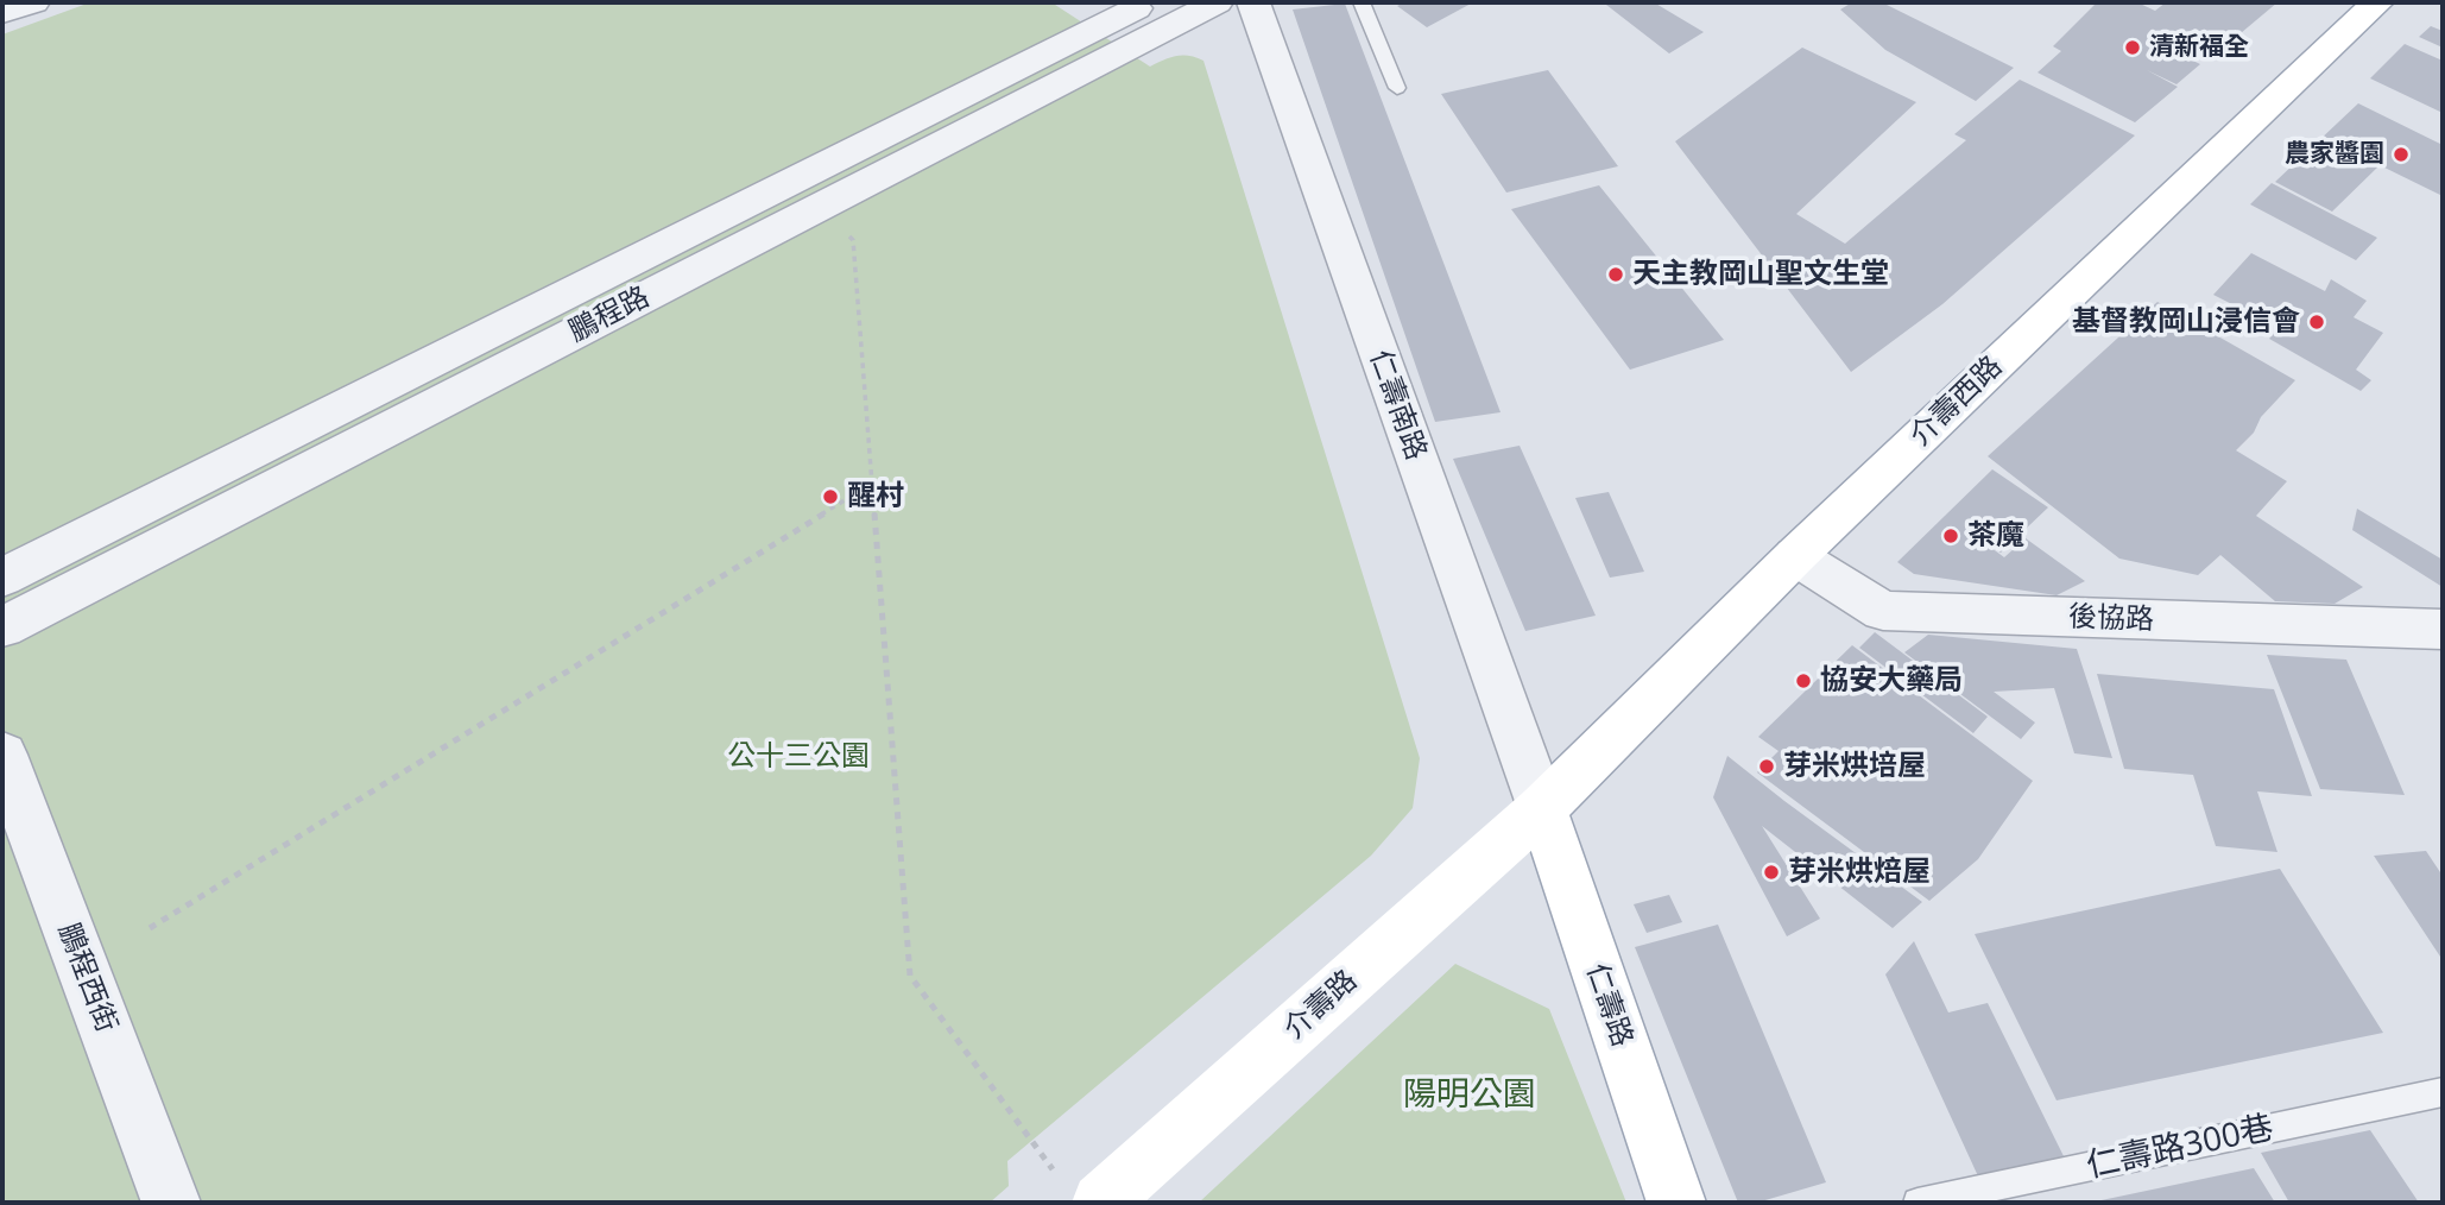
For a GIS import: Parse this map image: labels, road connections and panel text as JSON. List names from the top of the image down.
{
  "streets": {
    "main road": ["介壽西路", "介壽路", "仁壽路"],
    "street": [
      "鵬程路",
      "仁壽南路",
      "後協路",
      "鵬程西街"
    ],
    "lane": ["仁壽路300巷"]
  },
  "crossings": [
    ["介壽西路", "仁壽南路"],
    ["介壽西路", "後協路"],
    ["介壽西路", "介壽路"],
    ["介壽西路", "仁壽路"],
    ["仁壽南路", "介壽路"],
    ["仁壽南路", "仁壽路"],
    ["介壽路", "仁壽路"]
  ],
  "parks": ["公十三公園", "陽明公園"],
  "places": [
    "清新福全",
    "農家醬園",
    "天主教岡山聖文生堂",
    "基督教岡山浸信會",
    "醒村",
    "茶魔",
    "協安大藥局",
    "芽米烘培屋",
    "芽米烘焙屋"
  ]
}
